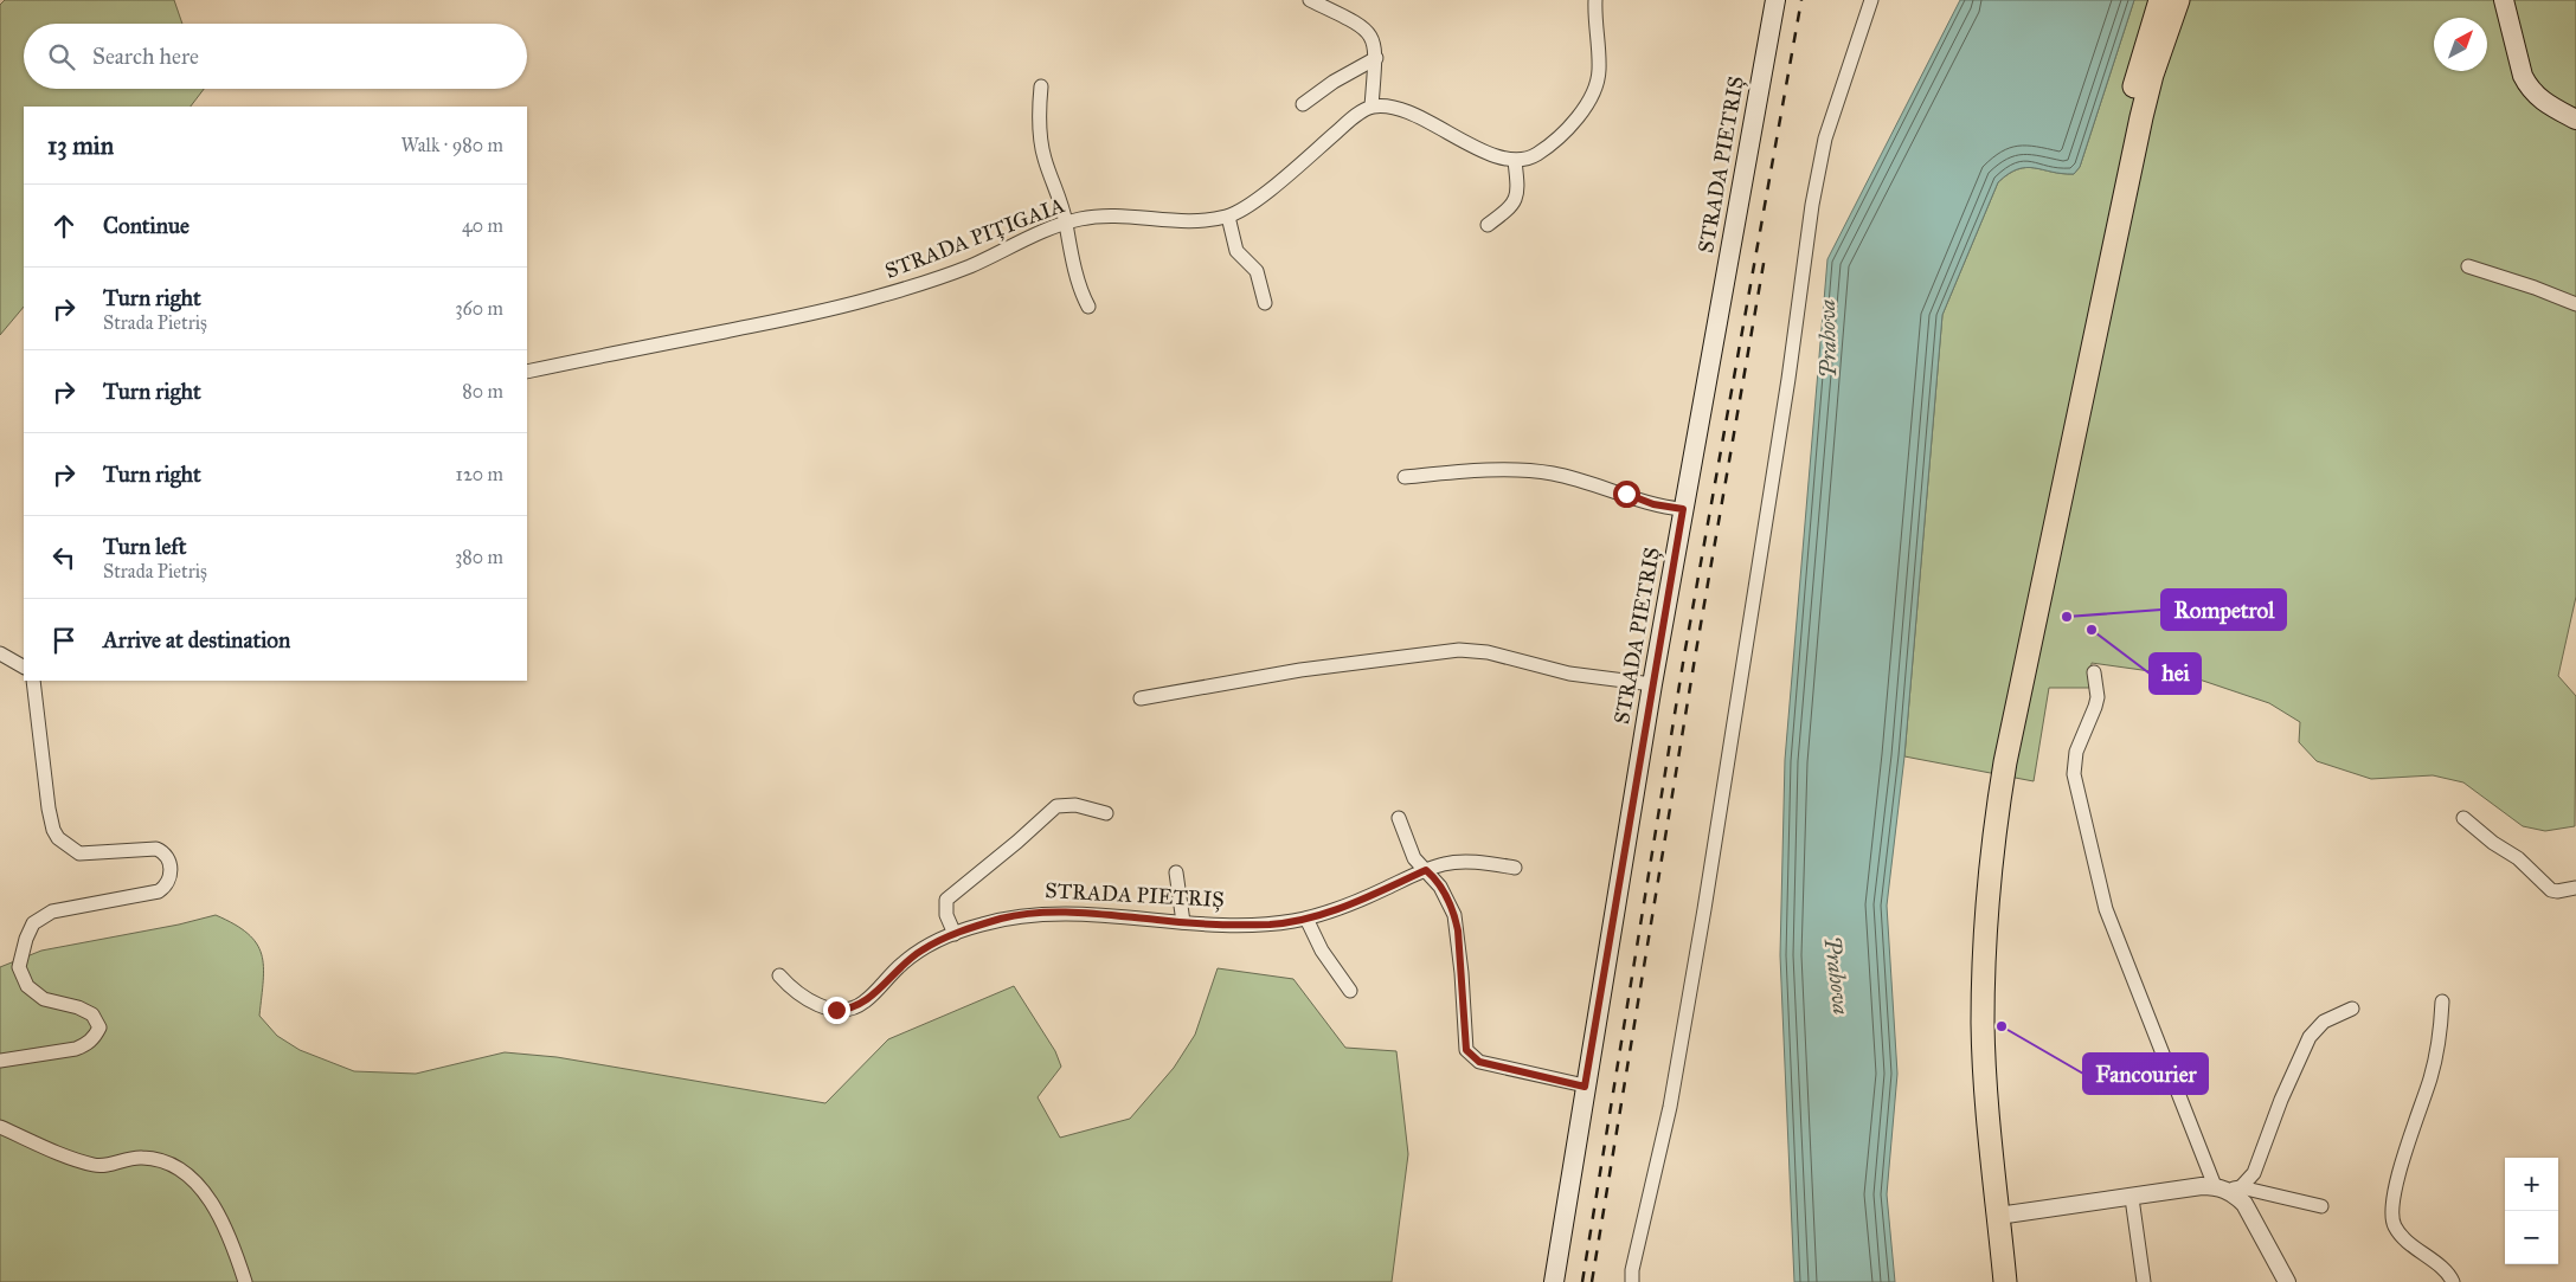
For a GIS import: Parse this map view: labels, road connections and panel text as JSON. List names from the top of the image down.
{
  "streets": {
    "main road": ["STRADA PIETRIȘ"],
    "street": ["STRADA PIȚIGAIA"]
  },
  "water": ["Prahova"],
  "places": ["Rompetrol", "hei", "Fancourier"],
  "north": "top right",
  "page": {
    "search": "Search here",
    "heading": ["13 min", "Walk · 980 m"],
    "list": [
      ["Continue", "40 m"],
      ["Turn right", "Strada Pietriș", "360 m"],
      ["Turn right", "80 m"],
      ["Turn right", "120 m"],
      ["Turn left", "Strada Pietriș", "380 m"],
      "Arrive at destination"
    ],
    "map_buttons": ["+", "−"]
  }
}
